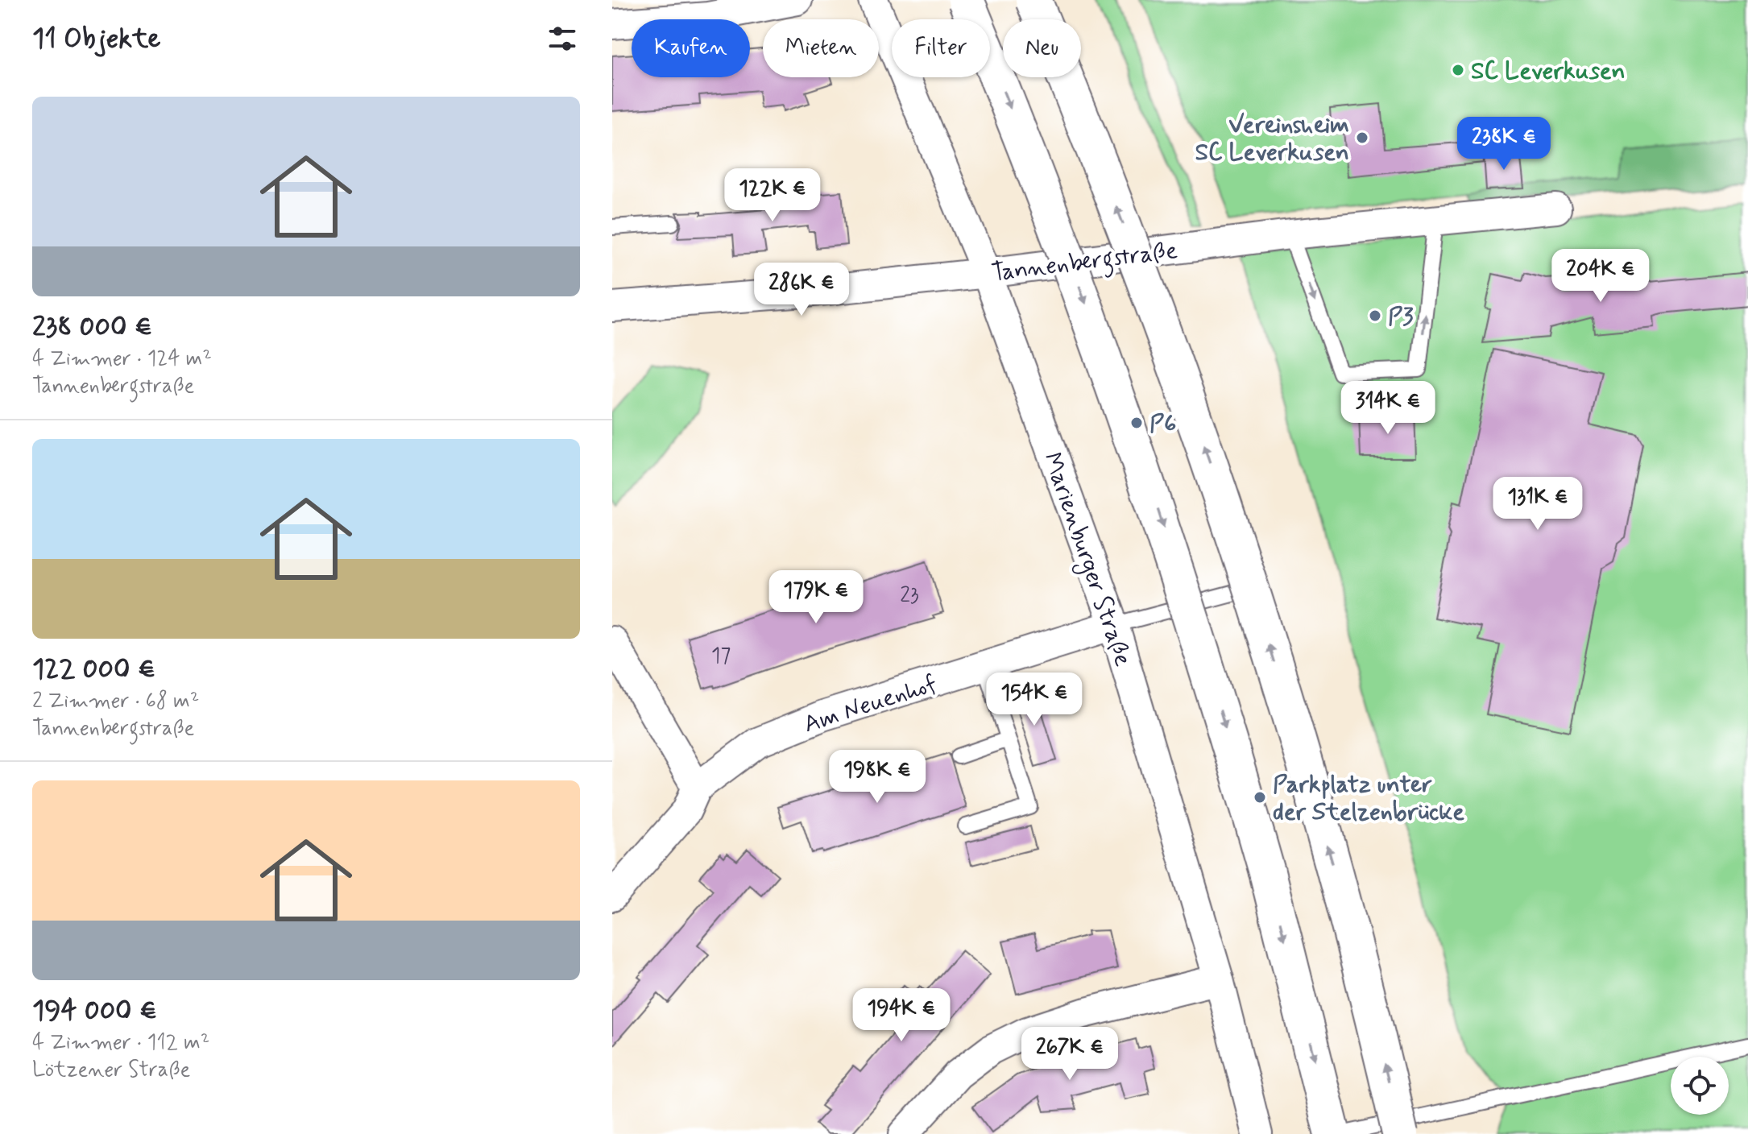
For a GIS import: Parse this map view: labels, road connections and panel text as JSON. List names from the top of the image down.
{
  "streets": {
    "street": ["Tannenbergstraße", "Marienburger Straße", "Am Neuenhof"]
  },
  "crossings": [
    ["Tannenbergstraße", "Marienburger Straße"],
    ["Marienburger Straße", "Am Neuenhof"]
  ],
  "places": [
    "SC Leverkusen",
    "Vereinsheim SC Leverkusen",
    "P3",
    "P6",
    "Parkplatz unter der Stelzenbrücke"
  ],
  "house_numbers": ["23", "17"],
  "page": {
    "heading": "11 Objekte",
    "chip": [
      "Kaufen",
      "Mieten",
      "Filter",
      "Neu"
    ],
    "list": [
      {
        "name": "238 000 €",
        "note": "4 Zimmer · 124 m² · Tannenbergstraße"
      },
      {
        "name": "122 000 €",
        "note": "2 Zimmer · 68 m² · Tannenbergstraße"
      },
      {
        "name": "194 000 €",
        "note": "4 Zimmer · 112 m² · Lötzener Straße"
      }
    ],
    "price": [
      "238K €",
      "122K €",
      "204K €",
      "286K €",
      "314K €",
      "131K €",
      "179K €",
      "154K €",
      "198K €",
      "194K €",
      "267K €"
    ]
  }
}
